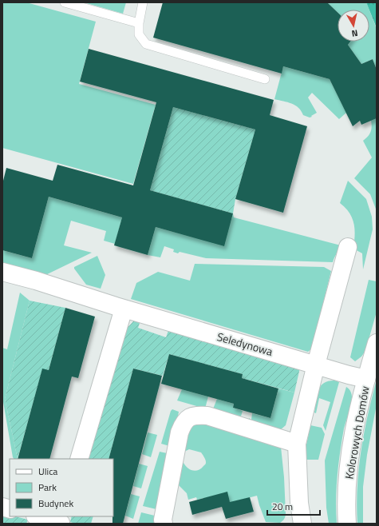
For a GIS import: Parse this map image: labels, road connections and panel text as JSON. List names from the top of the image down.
{
  "streets": {
    "street": ["Seledynowa", "Kolorowych Domów"]
  },
  "crossings": [
    ["Seledynowa", "Kolorowych Domów"]
  ],
  "legend": ["Ulica", "Park", "Budynek"],
  "scale_bar": "20 m",
  "north": "bottom"
}
